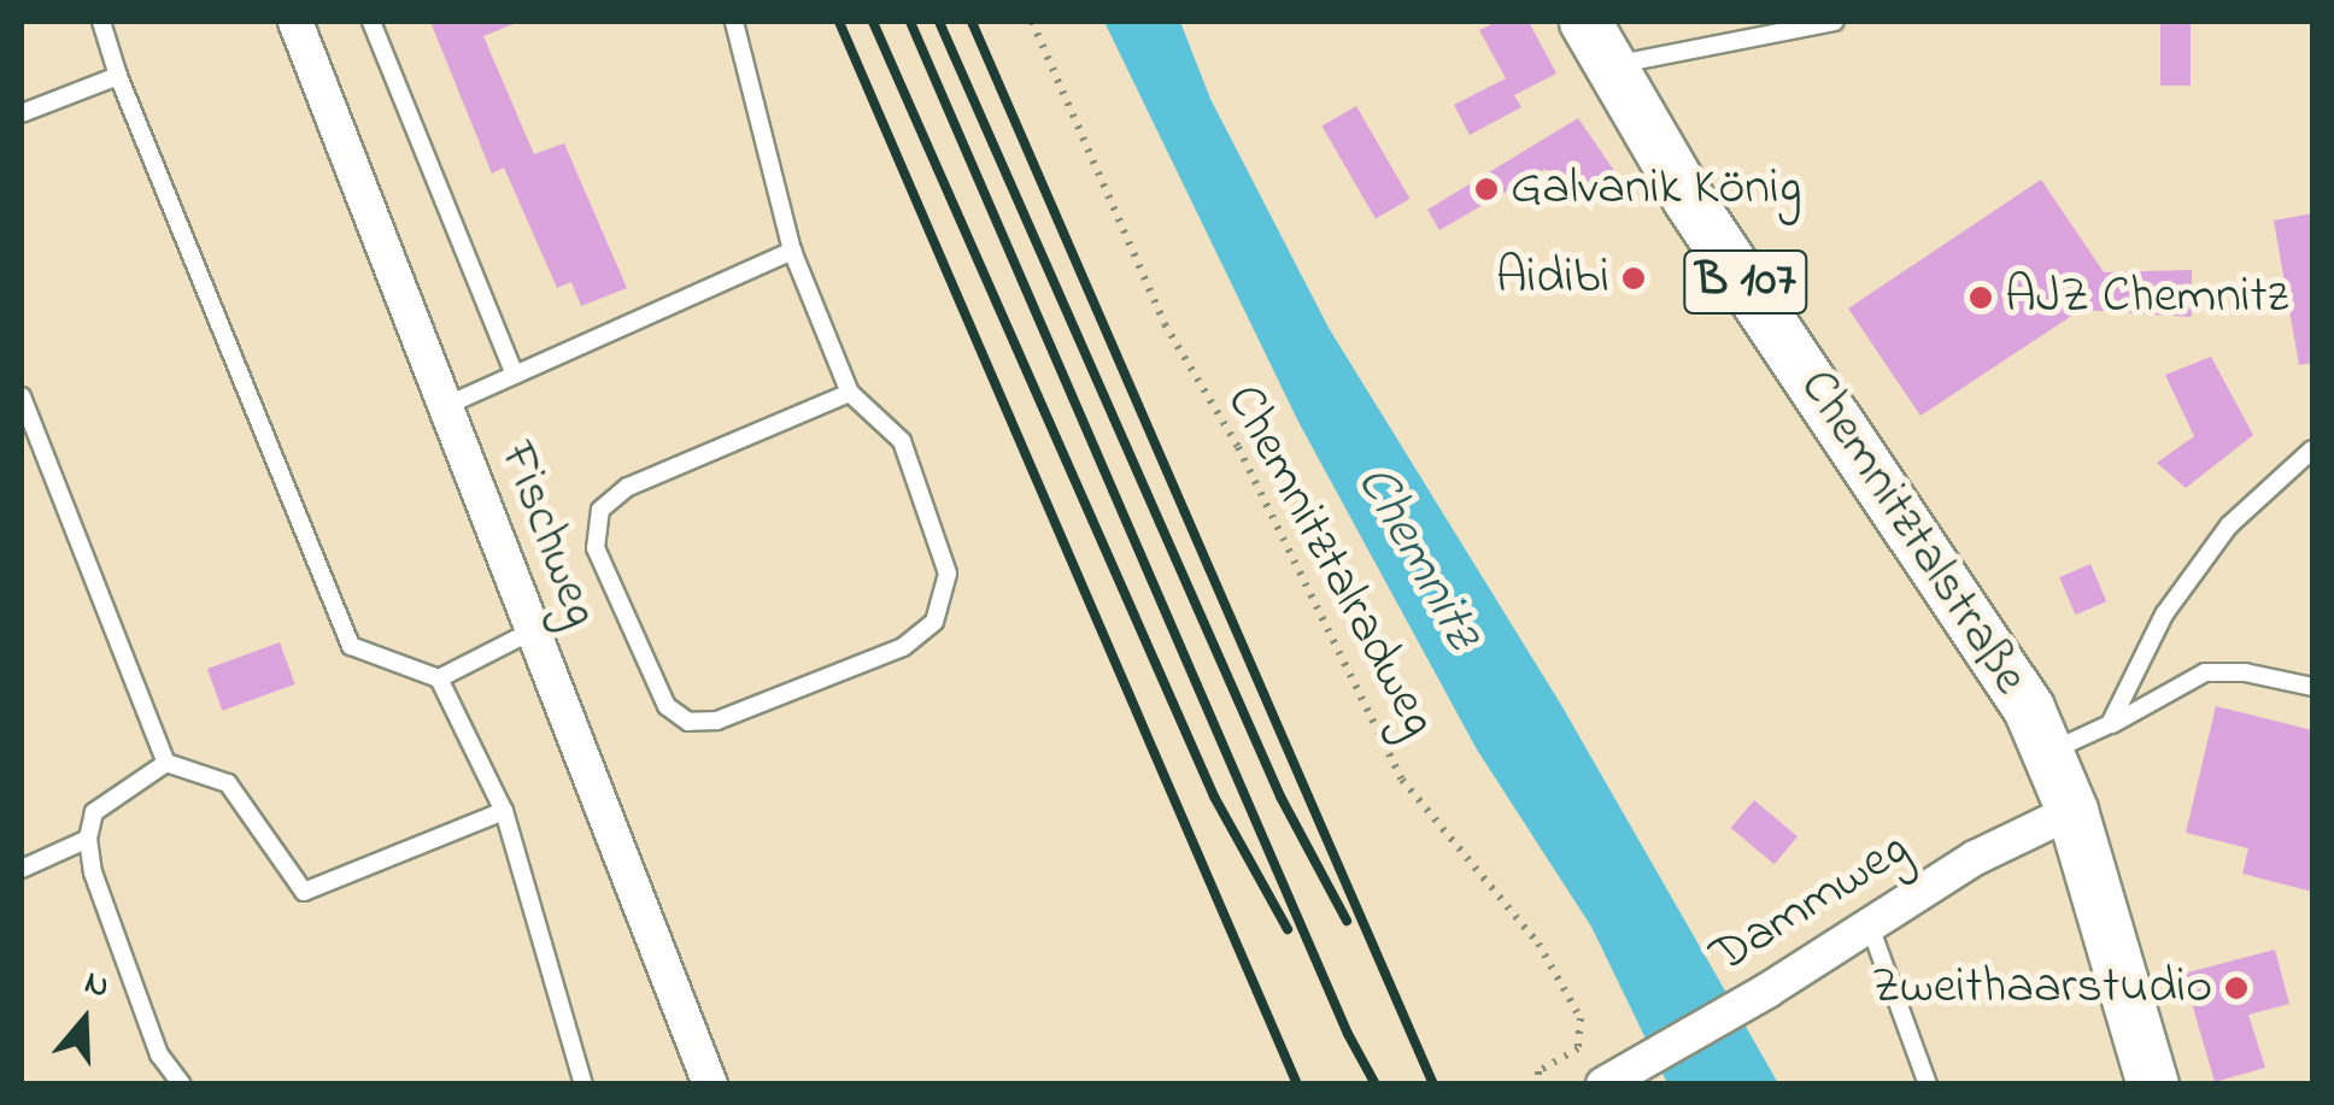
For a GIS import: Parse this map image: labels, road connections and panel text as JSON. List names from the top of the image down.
{
  "streets": {
    "main road": ["B 107", "Chemnitztalstraße"],
    "street": ["Fischweg", "Dammweg"],
    "path": ["Chemnitztalradweg"]
  },
  "crossings": [
    ["Chemnitztalstraße", "Dammweg"]
  ],
  "water": ["Chemnitz"],
  "places": [
    "Galvanik König",
    "Aidibi",
    "AJZ Chemnitz",
    "Zweithaarstudio"
  ],
  "north": "top"
}
